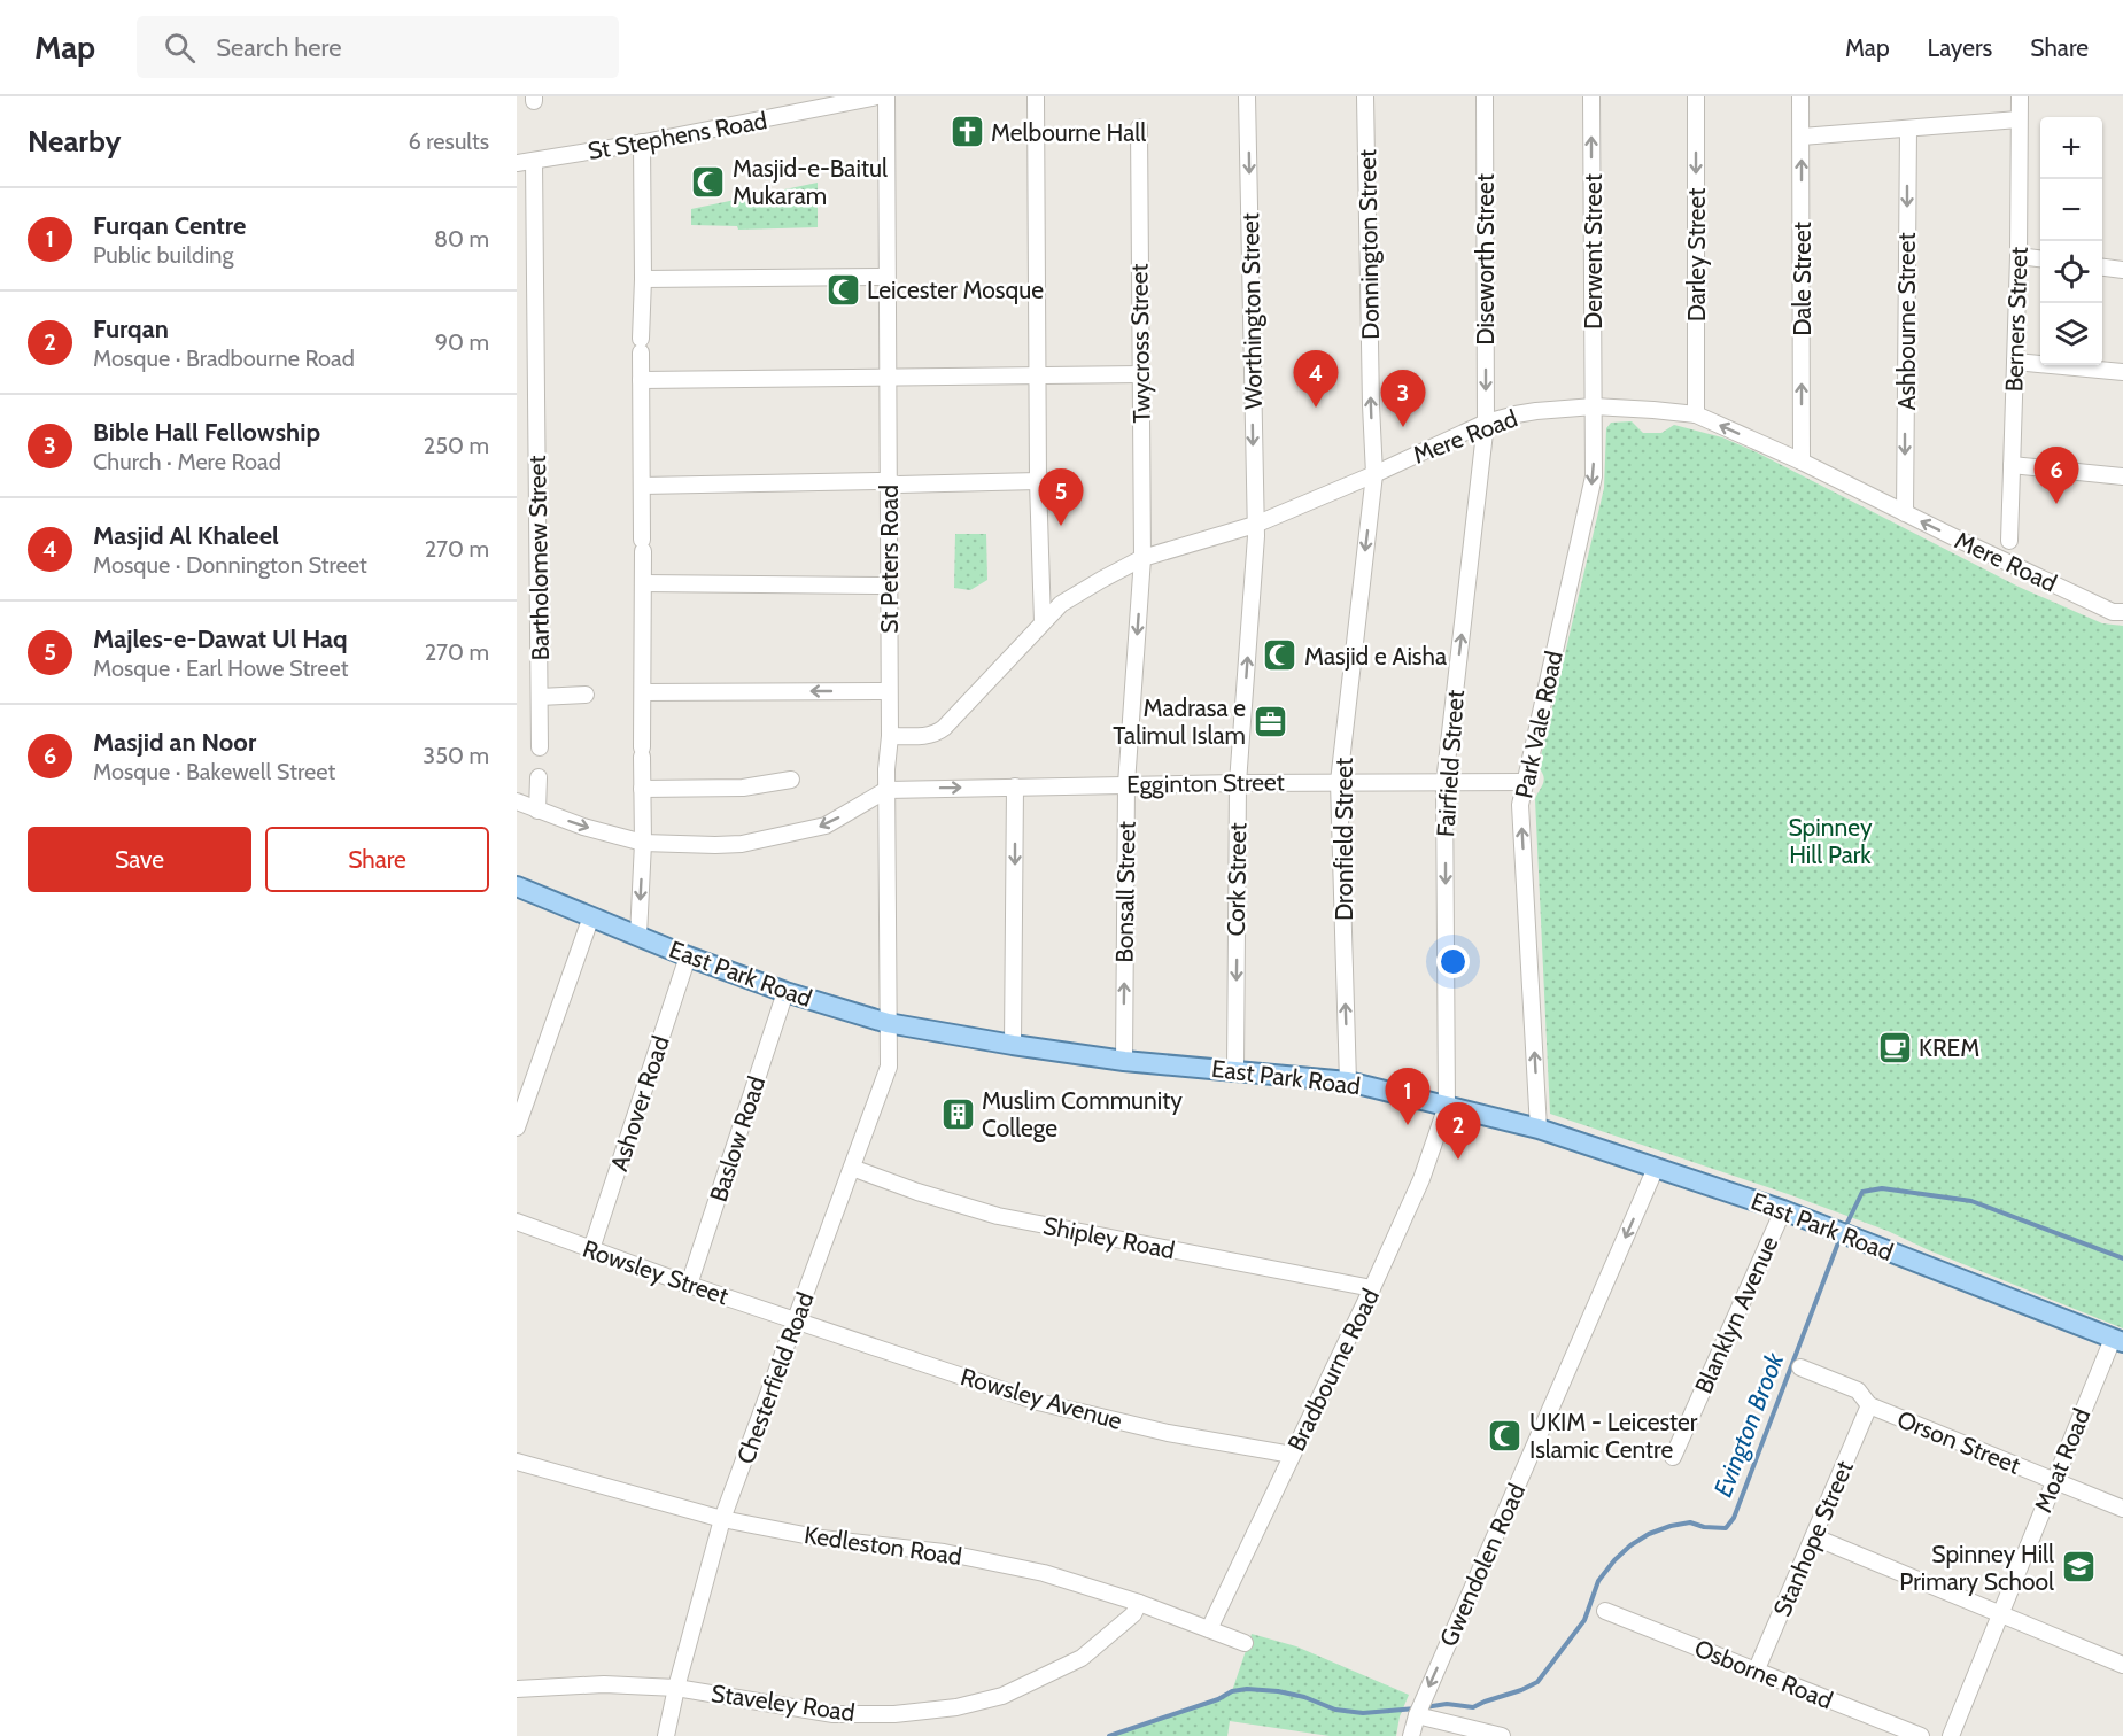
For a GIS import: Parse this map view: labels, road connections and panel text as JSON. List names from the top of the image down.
{
  "streets": {
    "main road": ["East Park Road"],
    "street": [
      "St Stephens Road",
      "Donnington Street",
      "Derwent Street",
      "Darley Street",
      "Diseworth Street",
      "Dale Street",
      "Worthington Street",
      "Berners Street",
      "Ashbourne Street",
      "Twycross Street",
      "Mere Road",
      "Bartholomew Street",
      "St Peters Road",
      "Park Vale Road",
      "Fairfield Street",
      "Egginton Street",
      "Dronfield Street",
      "Cork Street",
      "Bonsall Street",
      "Ashover Road",
      "Baslow Road",
      "Shipley Road",
      "Rowsley Street",
      "Blanklyn Avenue",
      "Bradbourne Road",
      "Chesterfield Road",
      "Rowsley Avenue",
      "Orson Street",
      "Moat Road",
      "Stanhope Street",
      "Kedleston Road",
      "Gwendolen Road",
      "Osborne Road",
      "Staveley Road"
    ]
  },
  "crossings": [
    ["St Stephens Road", "Bartholomew Street"],
    ["Donnington Street", "Mere Road"],
    ["Donnington Street", "Dronfield Street"],
    ["Derwent Street", "Mere Road"],
    ["Derwent Street", "Park Vale Road"],
    ["Darley Street", "Mere Road"],
    ["Diseworth Street", "Mere Road"],
    ["Diseworth Street", "Fairfield Street"],
    ["Dale Street", "Mere Road"],
    ["Worthington Street", "Mere Road"],
    ["Worthington Street", "Cork Street"],
    ["Ashbourne Street", "Mere Road"],
    ["Twycross Street", "Mere Road"],
    ["Twycross Street", "Bonsall Street"],
    ["Mere Road", "St Peters Road"],
    ["Mere Road", "Park Vale Road"],
    ["Mere Road", "Fairfield Street"],
    ["Mere Road", "Dronfield Street"],
    ["Mere Road", "Cork Street"],
    ["Mere Road", "Bonsall Street"],
    ["St Peters Road", "Egginton Street"],
    ["St Peters Road", "East Park Road"],
    ["St Peters Road", "Chesterfield Road"],
    ["Park Vale Road", "Egginton Street"],
    ["Park Vale Road", "East Park Road"],
    ["Fairfield Street", "Egginton Street"],
    ["Fairfield Street", "East Park Road"],
    ["Fairfield Street", "Bradbourne Road"],
    ["Egginton Street", "Dronfield Street"],
    ["Egginton Street", "Cork Street"],
    ["Egginton Street", "Bonsall Street"],
    ["Dronfield Street", "East Park Road"],
    ["Cork Street", "East Park Road"],
    ["Bonsall Street", "East Park Road"],
    ["East Park Road", "Ashover Road"],
    ["East Park Road", "Baslow Road"],
    ["East Park Road", "Blanklyn Avenue"],
    ["East Park Road", "Bradbourne Road"],
    ["East Park Road", "Chesterfield Road"],
    ["East Park Road", "Moat Road"],
    ["East Park Road", "Gwendolen Road"],
    ["Ashover Road", "Rowsley Street"],
    ["Baslow Road", "Rowsley Street"],
    ["Shipley Road", "Bradbourne Road"],
    ["Shipley Road", "Chesterfield Road"],
    ["Rowsley Street", "Chesterfield Road"],
    ["Rowsley Street", "Rowsley Avenue"],
    ["Bradbourne Road", "Rowsley Avenue"],
    ["Bradbourne Road", "Kedleston Road"],
    ["Chesterfield Road", "Rowsley Avenue"],
    ["Chesterfield Road", "Kedleston Road"],
    ["Chesterfield Road", "Staveley Road"],
    ["Orson Street", "Moat Road"],
    ["Orson Street", "Stanhope Street"],
    ["Stanhope Street", "Osborne Road"],
    ["Kedleston Road", "Staveley Road"]
  ],
  "one_way": [
    "Donnington Street",
    "Derwent Street",
    "Darley Street",
    "Diseworth Street",
    "Dale Street",
    "Worthington Street",
    "Ashbourne Street",
    "Gwendolen Road"
  ],
  "water": ["Evington Brook"],
  "parks": ["Spinney Hill Park"],
  "places": {
    "church": ["Melbourne Hall"],
    "mosque": [
      "Masjid-e-Baitul Mukaram",
      "Leicester Mosque",
      "Masjid e Aisha",
      "UKIM - Leicester Islamic Centre"
    ],
    "office": ["Madrasa e Talimul Islam"],
    "cafe": ["KREM"],
    "building": ["Muslim Community College"],
    "school or university": ["Spinney Hill Primary School"]
  },
  "page": {
    "header": "Map",
    "search": "Search here",
    "nav": ["Map", "Layers", "Share"],
    "heading": ["Nearby", "6 results"],
    "map_buttons": ["+", "−"],
    "list": [
      {
        "mark": "1",
        "name": "Furqan Centre",
        "note": "Public building",
        "value": "80 m"
      },
      {
        "mark": "2",
        "name": "Furqan",
        "note": "Mosque · Bradbourne Road",
        "value": "90 m"
      },
      {
        "mark": "3",
        "name": "Bible Hall Fellowship",
        "note": "Church · Mere Road",
        "value": "250 m"
      },
      {
        "mark": "4",
        "name": "Masjid Al Khaleel",
        "note": "Mosque · Donnington Street",
        "value": "270 m"
      },
      {
        "mark": "5",
        "name": "Majles-e-Dawat Ul Haq",
        "note": "Mosque · Earl Howe Street",
        "value": "270 m"
      },
      {
        "mark": "6",
        "name": "Masjid an Noor",
        "note": "Mosque · Bakewell Street",
        "value": "350 m"
      }
    ],
    "pins": [
      "4",
      "3",
      "6",
      "5",
      "1",
      "2"
    ],
    "buttons": ["Save", "Share"]
  }
}
